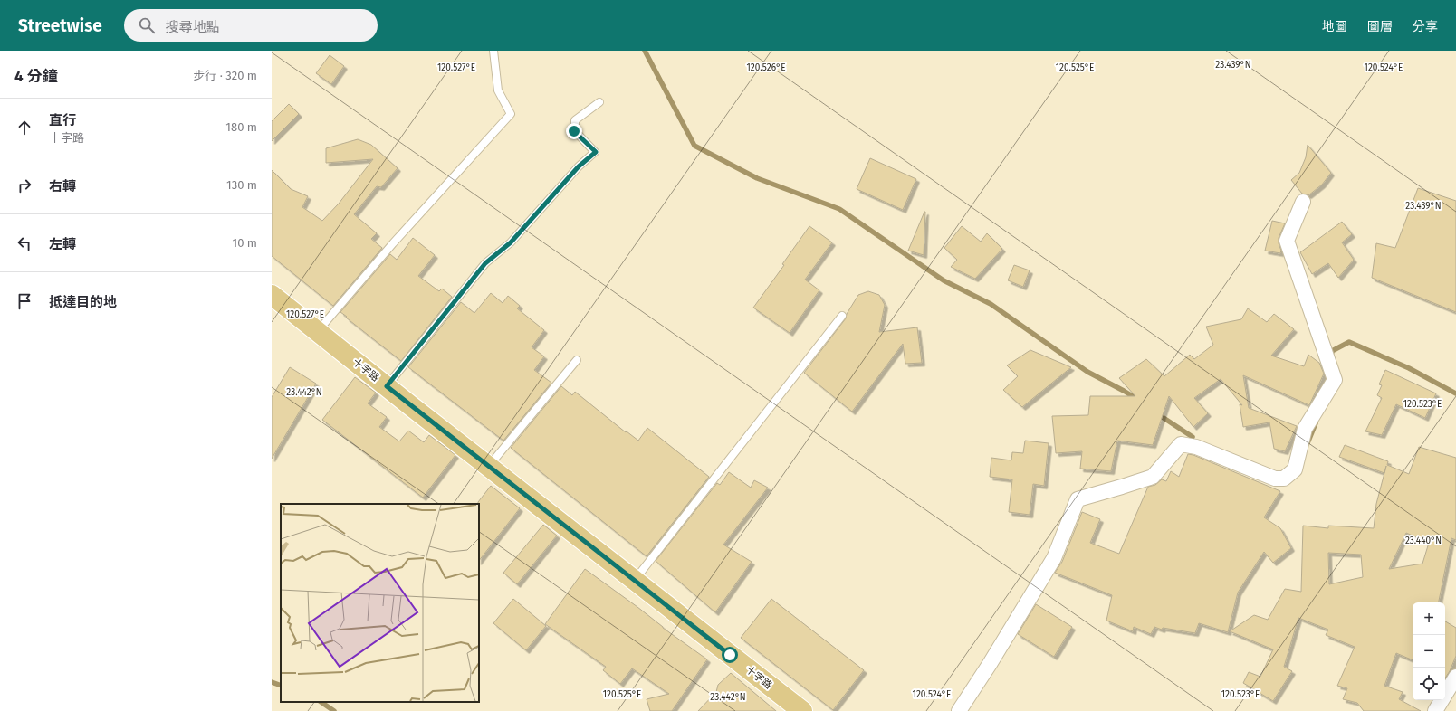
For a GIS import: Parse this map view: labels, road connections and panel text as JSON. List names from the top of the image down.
{
  "streets": {
    "main road": ["十字路"]
  },
  "page": {
    "header": "Streetwise",
    "search": "搜尋地點",
    "nav": ["地圖", "圖層", "分享"],
    "heading": ["4 分鐘", "步行 · 320 m"],
    "list": [
      ["直行", "十字路", "180 m"],
      ["右轉", "130 m"],
      ["左轉", "10 m"],
      "抵達目的地"
    ],
    "map_buttons": ["+", "−"]
  },
  "coordinates": [
    "23.439°N",
    "120.527°E",
    "120.526°E",
    "120.525°E",
    "120.524°E",
    "23.442°N",
    "120.523°E",
    "23.440°N"
  ]
}
